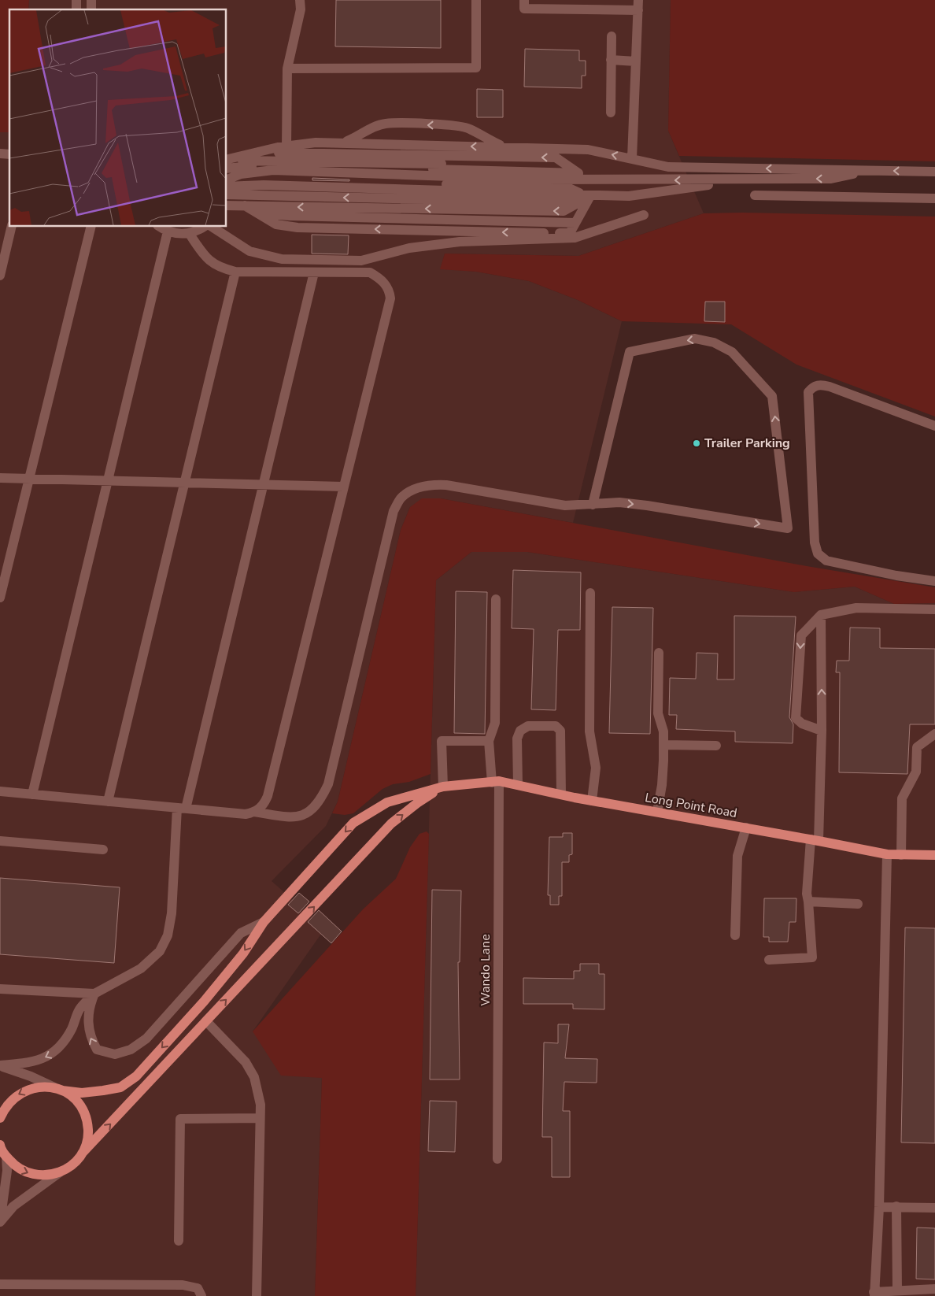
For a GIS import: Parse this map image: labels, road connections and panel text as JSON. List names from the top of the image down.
{
  "streets": {
    "main road": ["Long Point Road"],
    "street": ["Wando Lane"]
  },
  "crossings": [
    ["Long Point Road", "Wando Lane"]
  ],
  "places": ["Trailer Parking"]
}
